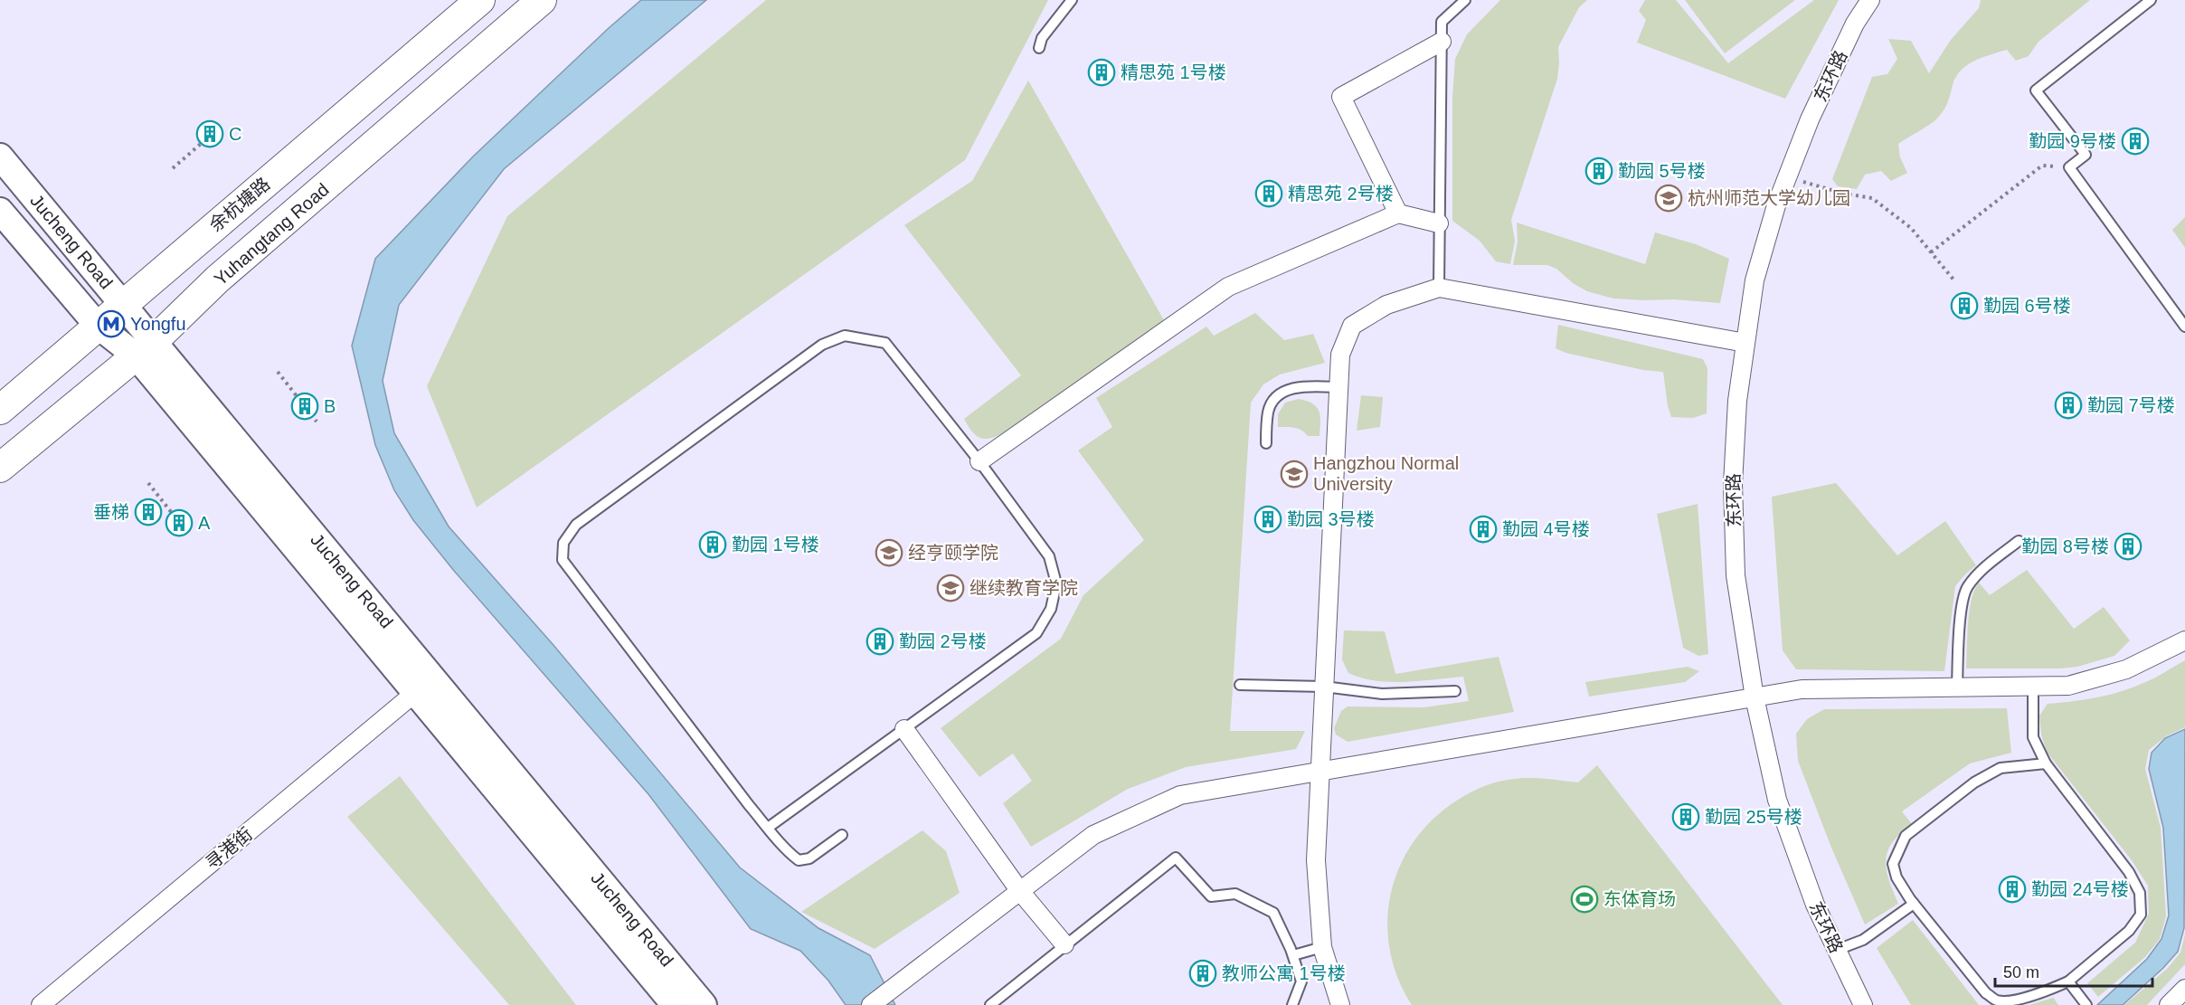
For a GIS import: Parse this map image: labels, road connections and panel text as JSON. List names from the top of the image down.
{
  "streets": {
    "main road": ["余杭塘路", "Yuhangtang Road"],
    "street": ["东环路", "Jucheng Road", "寻港街"]
  },
  "crossings": [
    ["余杭塘路", "Jucheng Road"],
    ["Yuhangtang Road", "Jucheng Road"],
    ["Jucheng Road", "寻港街"]
  ],
  "places": {
    "building": [
      "精思苑 1号楼",
      "C",
      "勤园 9号楼",
      "勤园 5号楼",
      "精思苑 2号楼",
      "勤园 6号楼",
      "勤园 7号楼",
      "B",
      "垂梯",
      "勤园 3号楼",
      "A",
      "勤园 4号楼",
      "勤园 1号楼",
      "勤园 8号楼",
      "勤园 2号楼",
      "勤园 25号楼",
      "勤园 24号楼",
      "教师公寓 1号楼"
    ],
    "school or university": [
      "杭州师范大学幼儿园",
      "Hangzhou Normal University",
      "经亨颐学院",
      "继续教育学院"
    ],
    "metro station": ["Yongfu"],
    "sports": ["东体育场"]
  },
  "scale_bar": "50 m"
}
